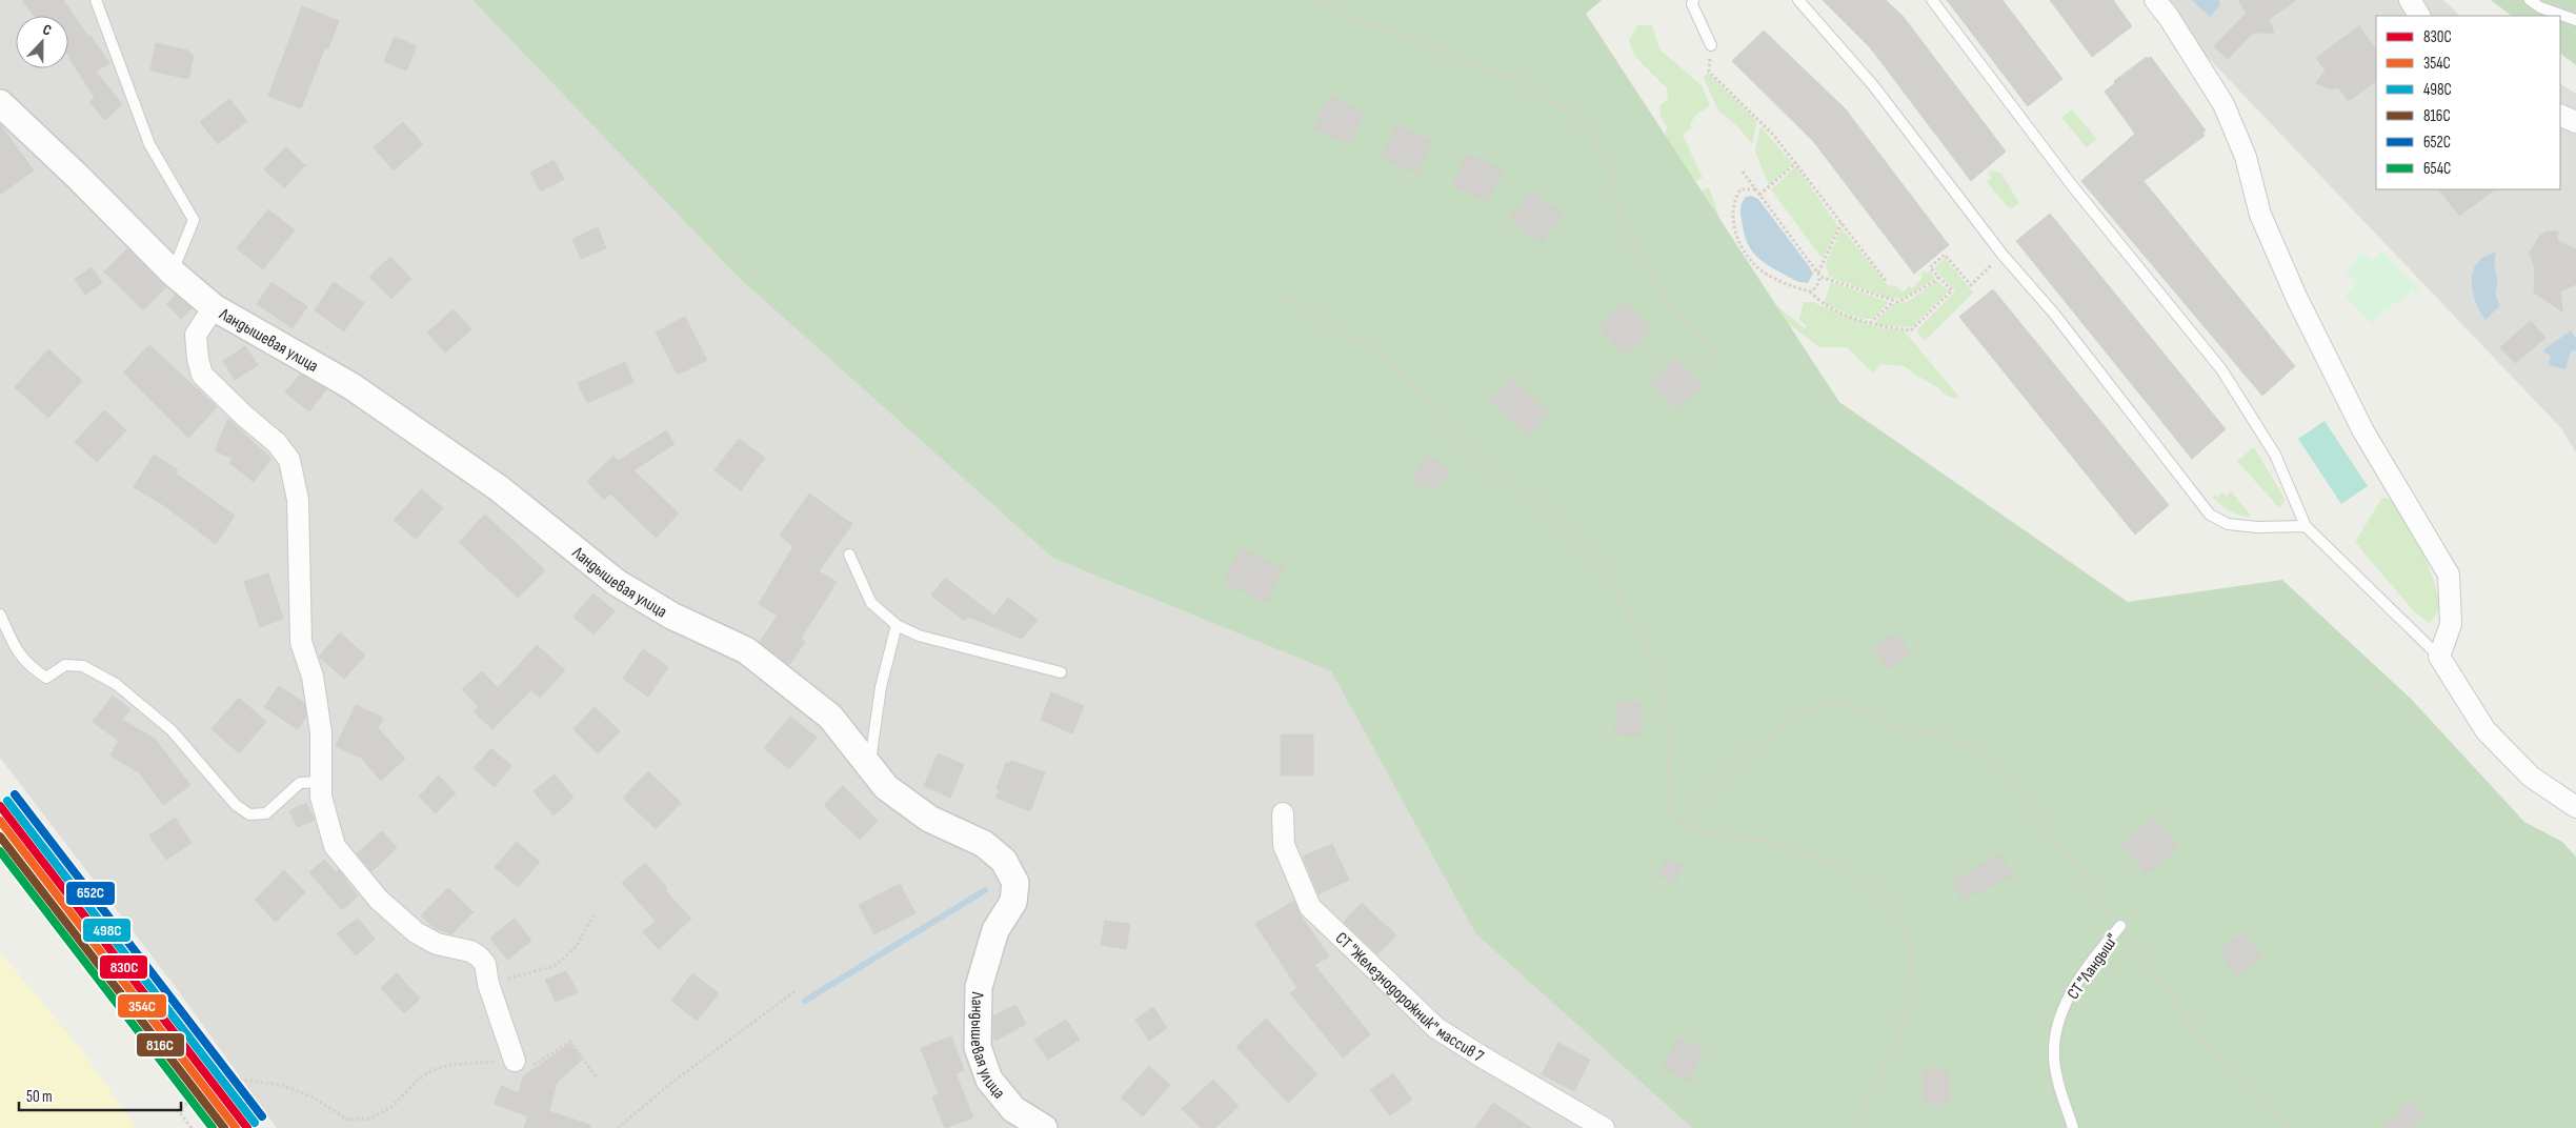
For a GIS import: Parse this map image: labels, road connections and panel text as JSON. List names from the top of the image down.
{
  "streets": {
    "street": ["Ландышевая улица", "СТ \"Железнодорожник\" массив 7"],
    "lane": ["СТ \"Ландыш\""]
  },
  "lines": [
    "transit line 652С",
    "transit line 498С",
    "transit line 830С",
    "transit line 354С",
    "transit line 816С",
    "transit line 654С"
  ],
  "legend": [
    "830С",
    "354С",
    "498С",
    "816С",
    "652С",
    "654С"
  ],
  "scale_bar": "50 m",
  "north": "top"
}
